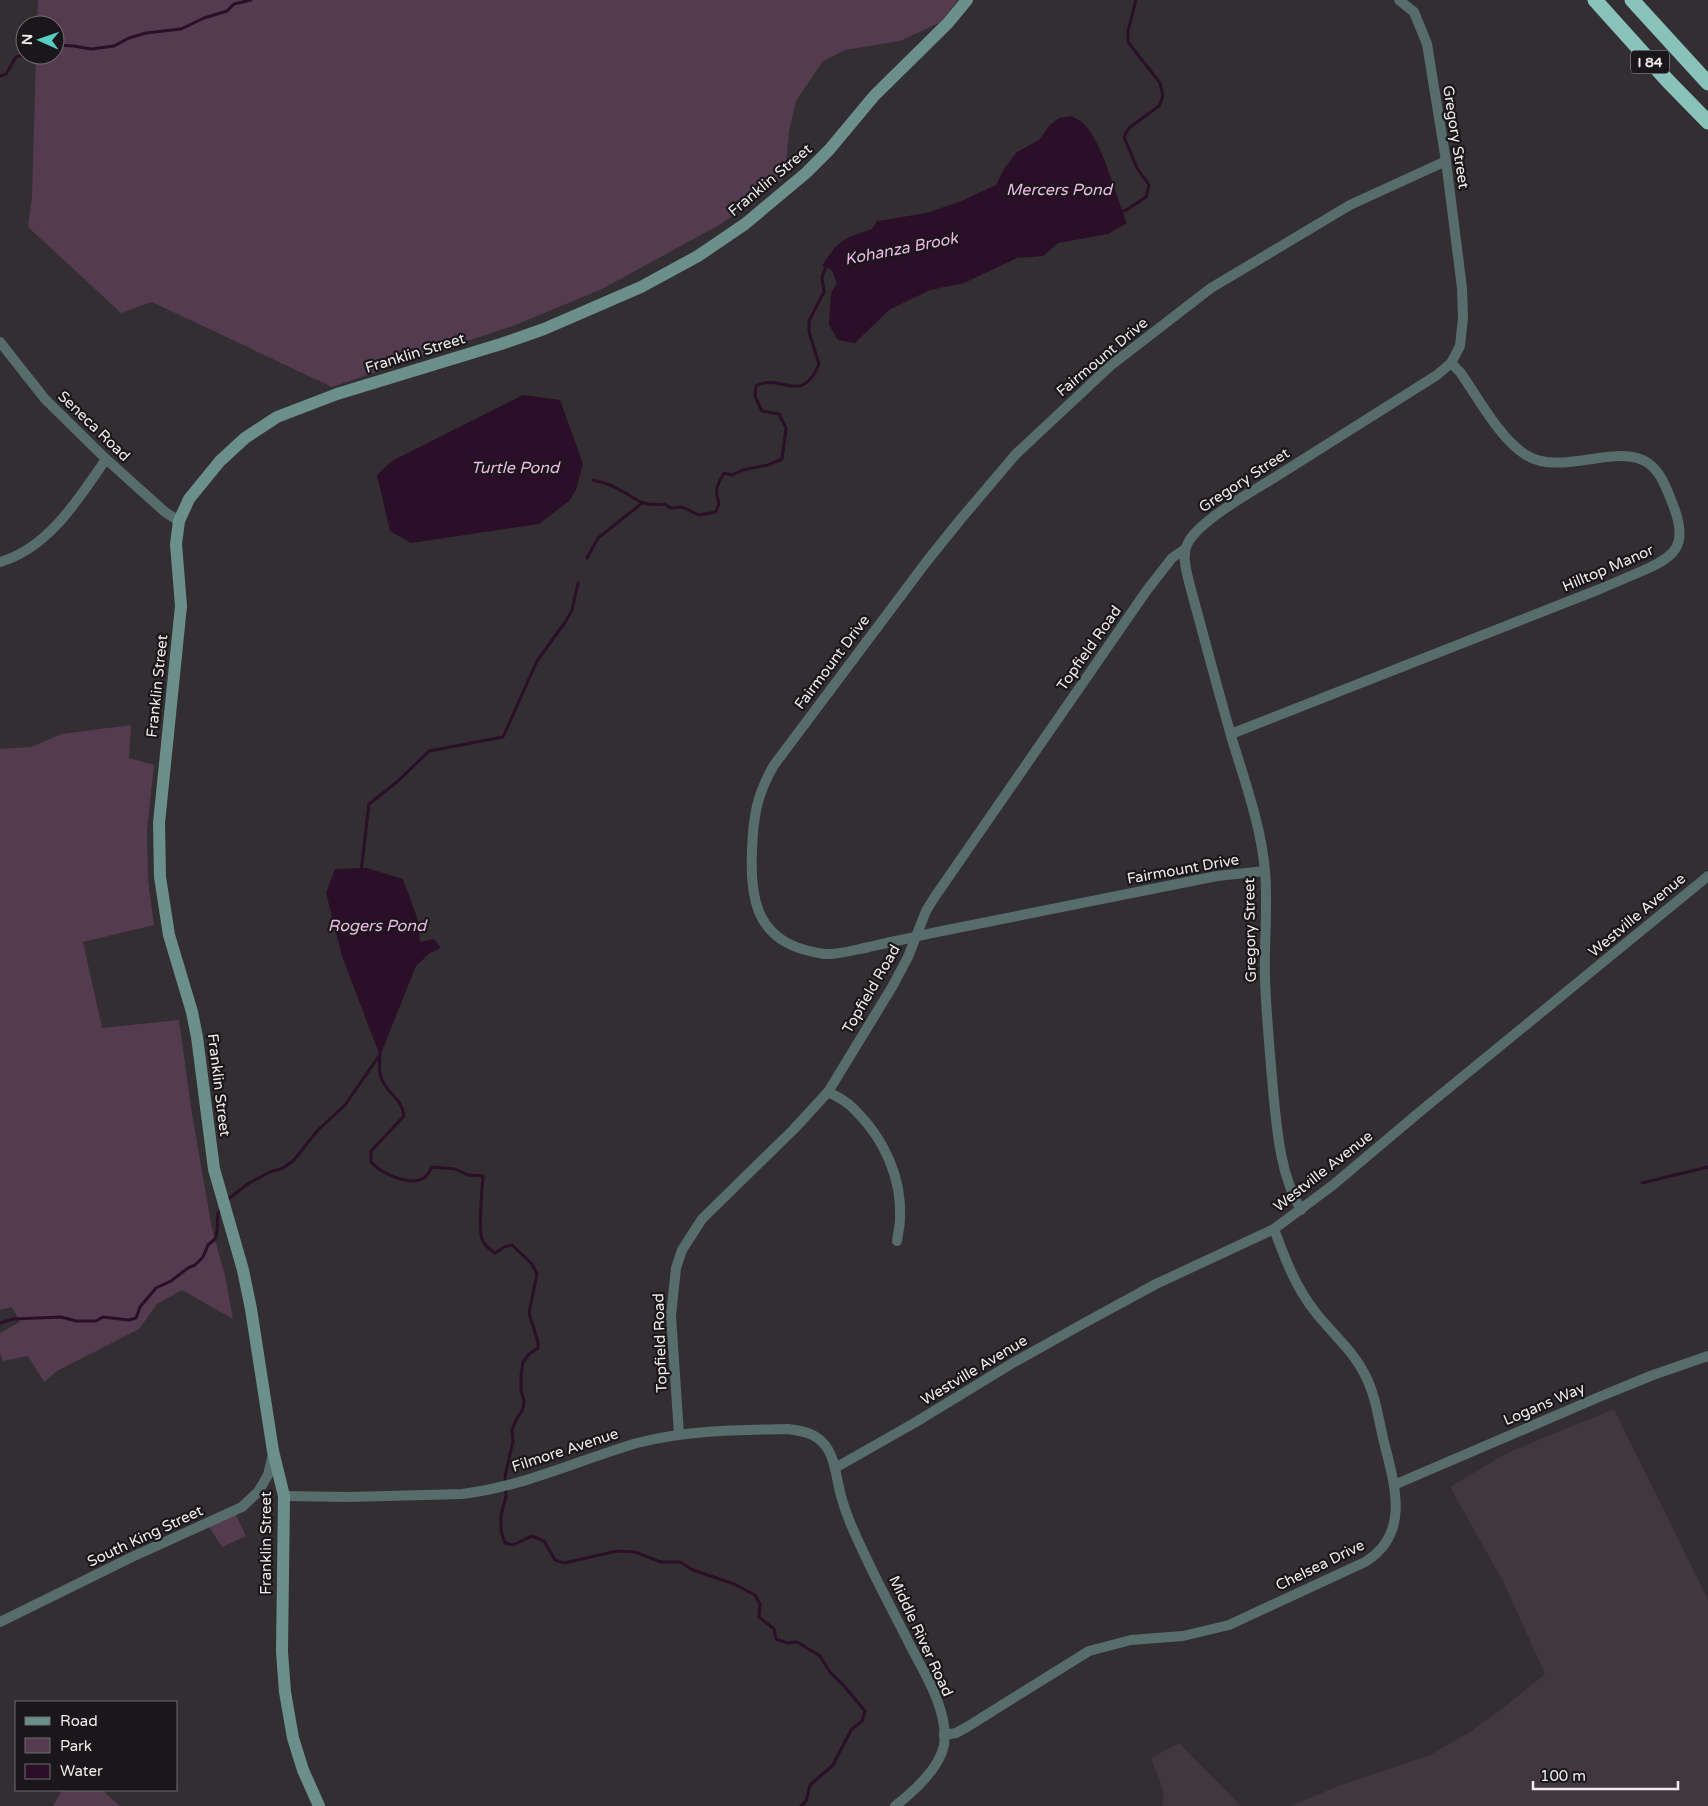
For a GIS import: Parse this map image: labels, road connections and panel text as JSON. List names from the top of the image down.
{
  "streets": {
    "highway": ["I 84"],
    "main road": ["Franklin Street"],
    "street": [
      "Gregory Street",
      "Fairmount Drive",
      "Seneca Road",
      "Hilltop Manor",
      "Topfield Road",
      "Westville Avenue",
      "Logans Way",
      "Filmore Avenue",
      "South King Street",
      "Chelsea Drive",
      "Middle River Road"
    ]
  },
  "crossings": [
    ["Gregory Street", "Fairmount Drive"],
    ["Gregory Street", "Hilltop Manor"],
    ["Gregory Street", "Topfield Road"],
    ["Gregory Street", "Westville Avenue"],
    ["Franklin Street", "Seneca Road"],
    ["Franklin Street", "Filmore Avenue"],
    ["Franklin Street", "South King Street"],
    ["Fairmount Drive", "Topfield Road"],
    ["Topfield Road", "Filmore Avenue"],
    ["Westville Avenue", "Filmore Avenue"],
    ["Westville Avenue", "Chelsea Drive"],
    ["Westville Avenue", "Middle River Road"],
    ["Logans Way", "Chelsea Drive"],
    ["Filmore Avenue", "Middle River Road"],
    ["Chelsea Drive", "Middle River Road"]
  ],
  "water": [
    "Mercers Pond",
    "Kohanza Brook",
    "Turtle Pond",
    "Rogers Pond"
  ],
  "legend": ["Road", "Park", "Water"],
  "scale_bar": "100 m",
  "north": "left"
}
